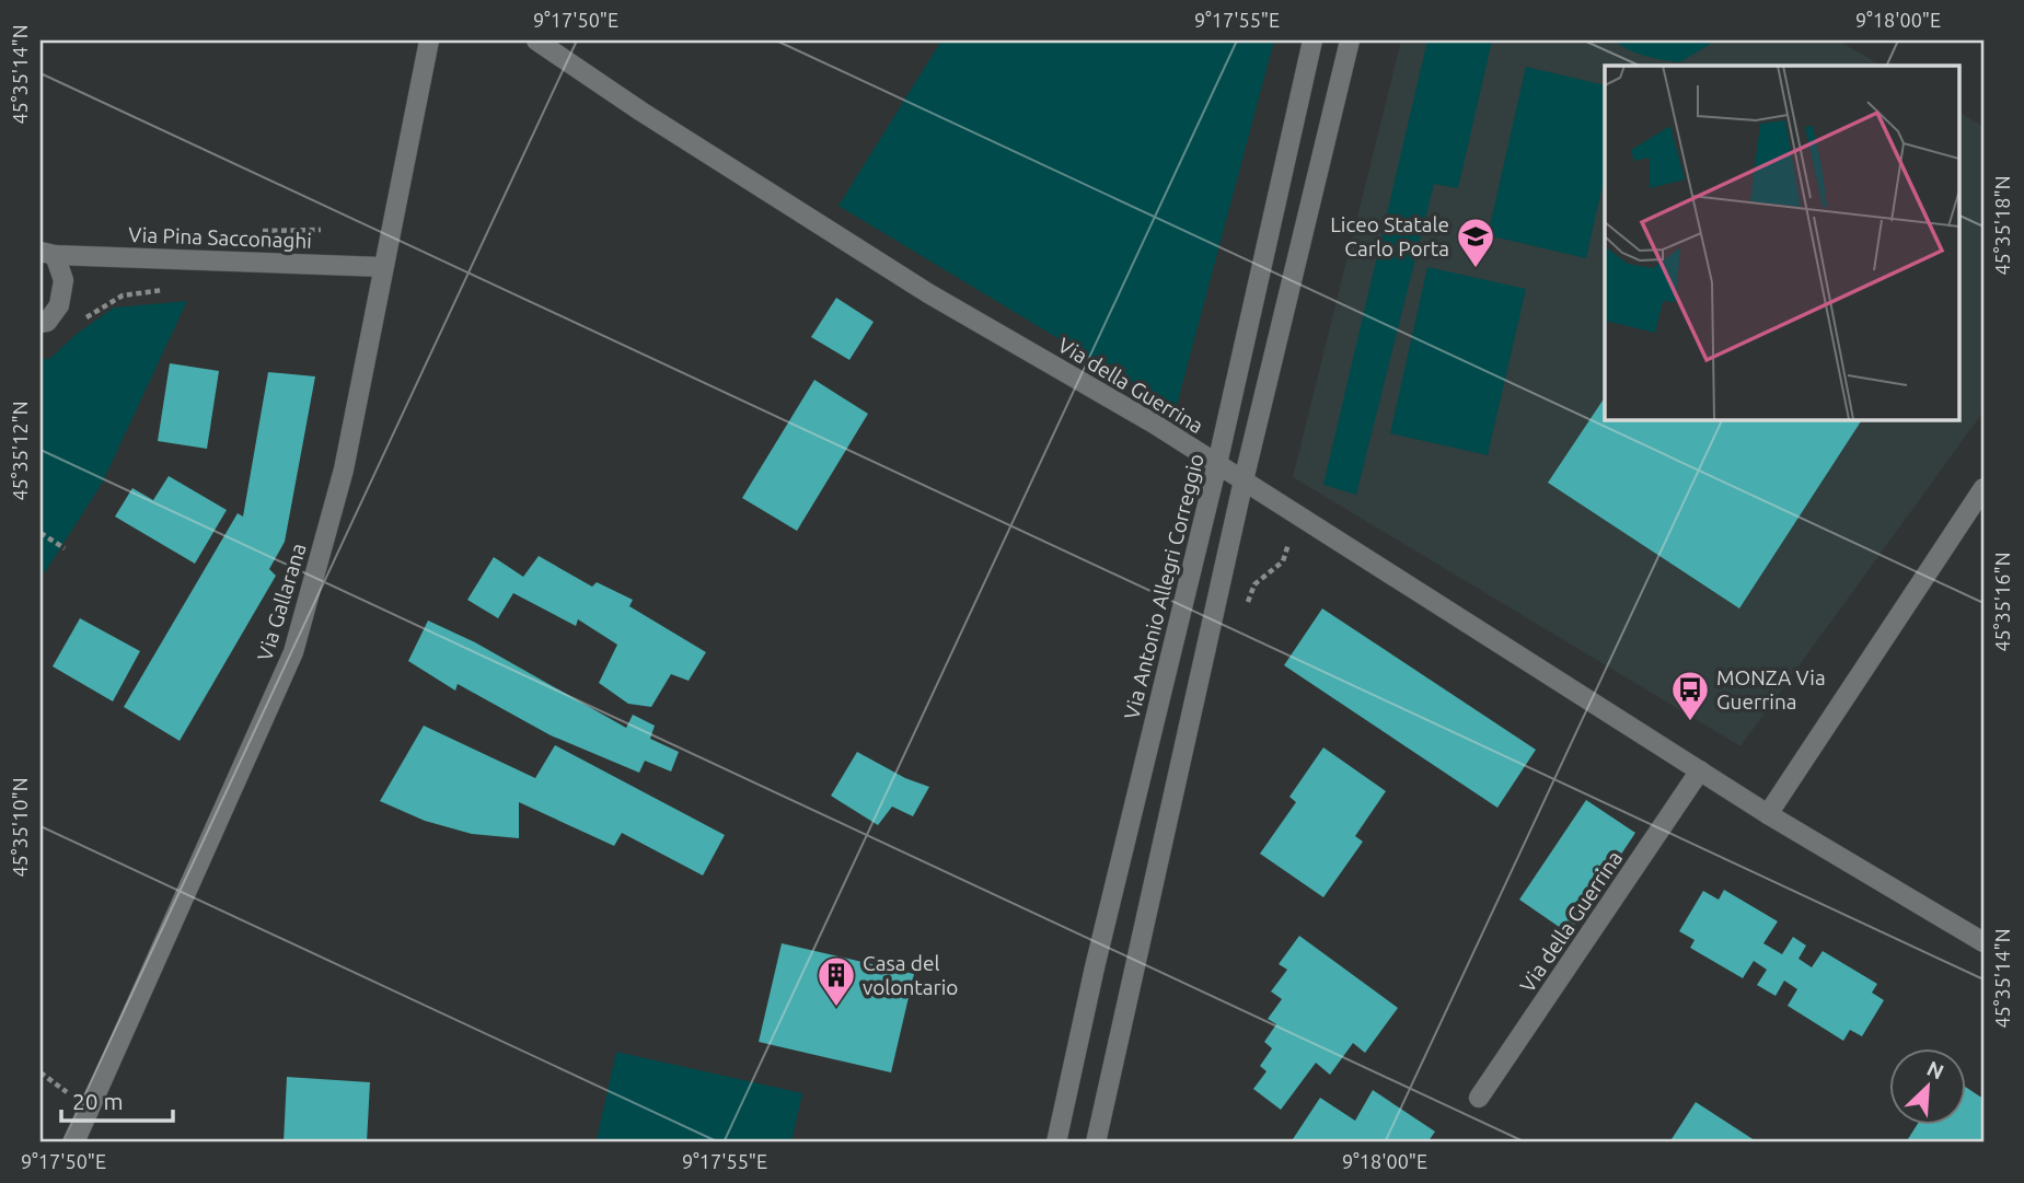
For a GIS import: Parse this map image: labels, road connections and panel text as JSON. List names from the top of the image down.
{
  "streets": {
    "street": [
      "Via Pina Sacconaghi",
      "Via della Guerrina",
      "Via Antonio Allegri Correggio",
      "Via Gallarana"
    ]
  },
  "crossings": [
    ["Via Pina Sacconaghi", "Via Gallarana"],
    ["Via della Guerrina", "Via Antonio Allegri Correggio"]
  ],
  "places": {
    "school or university": ["Liceo Statale Carlo Porta"],
    "bus stop": ["MONZA Via Guerrina"],
    "building": ["Casa del volontario"]
  },
  "scale_bar": "20 m",
  "north": "top right",
  "coordinates": [
    "9°17'50\"E",
    "9°17'55\"E",
    "9°18'00\"E",
    "45°35'14\"N",
    "45°35'18\"N",
    "45°35'12\"N",
    "45°35'16\"N",
    "45°35'10\"N"
  ]
}
